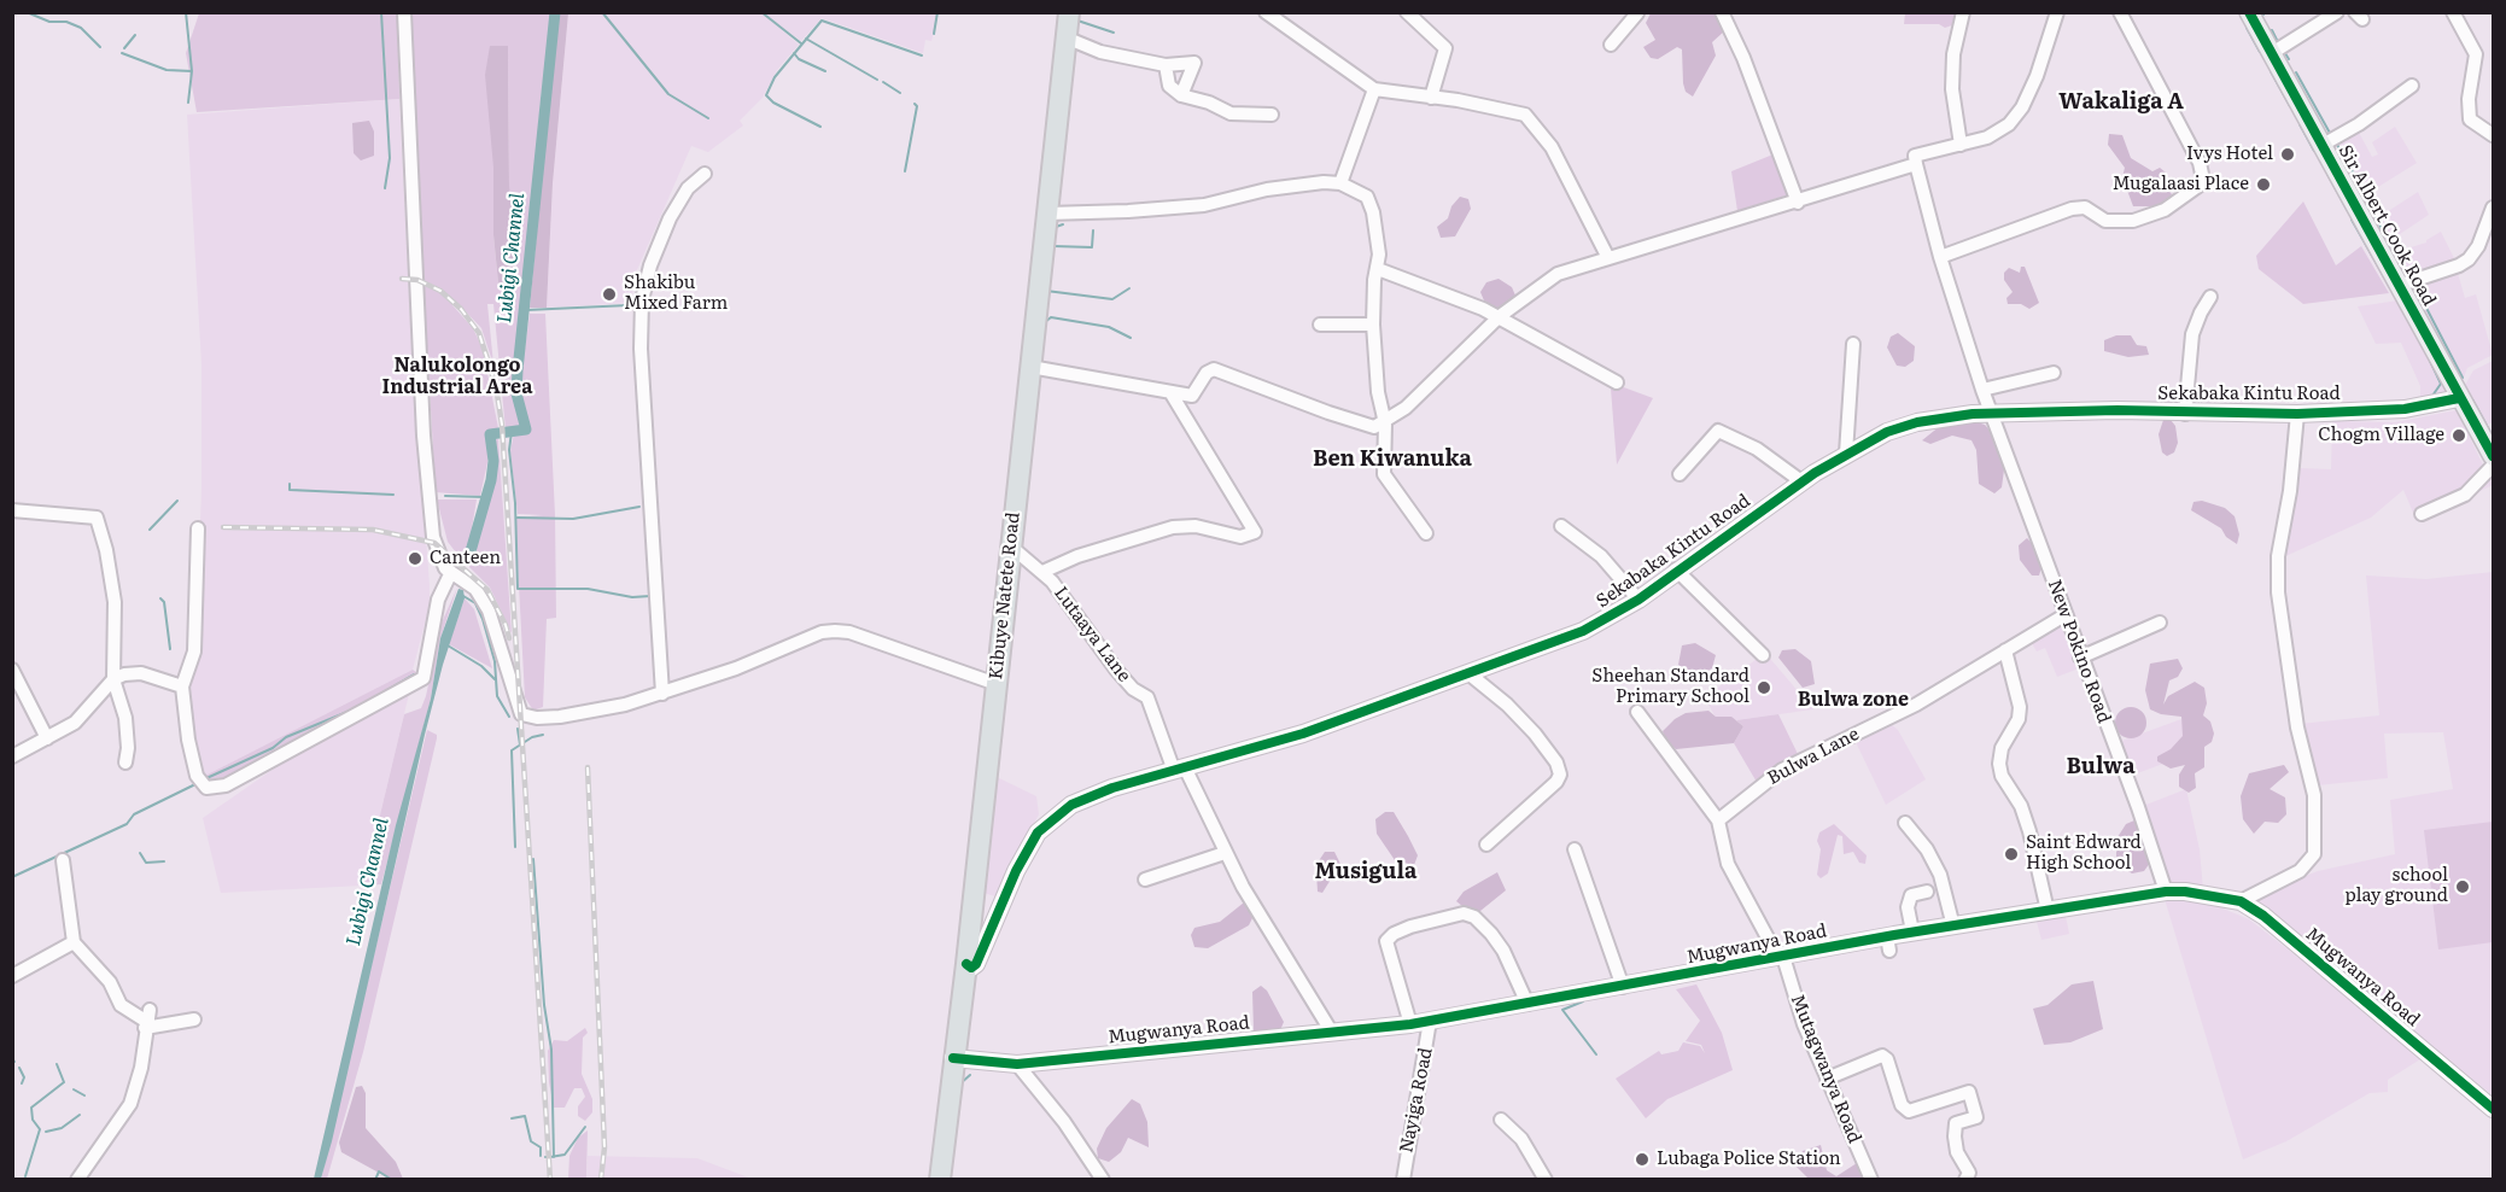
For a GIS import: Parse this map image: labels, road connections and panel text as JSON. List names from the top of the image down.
{
  "streets": {
    "main road": ["Sir Albert Cook Road", "Kibuye Natete Road"],
    "street": [
      "Sekabaka Kintu Road",
      "Lutaaya Lane",
      "New Pokino Road",
      "Bulwa Lane",
      "Mugwanya Road",
      "Mutagwanya Road",
      "Nayiga Road"
    ]
  },
  "crossings": [
    ["Sir Albert Cook Road", "Sekabaka Kintu Road"],
    ["Sekabaka Kintu Road", "Kibuye Natete Road"],
    ["Sekabaka Kintu Road", "Lutaaya Lane"],
    ["Sekabaka Kintu Road", "New Pokino Road"],
    ["Kibuye Natete Road", "Lutaaya Lane"],
    ["Kibuye Natete Road", "Mugwanya Road"],
    ["Lutaaya Lane", "Mugwanya Road"],
    ["New Pokino Road", "Bulwa Lane"],
    ["New Pokino Road", "Mugwanya Road"],
    ["Bulwa Lane", "Mutagwanya Road"],
    ["Mugwanya Road", "Mutagwanya Road"],
    ["Mugwanya Road", "Nayiga Road"]
  ],
  "districts": [
    "Wakaliga A",
    "Nalukolongo Industrial Area",
    "Ben Kiwanuka",
    "Bulwa zone",
    "Bulwa",
    "Musigula"
  ],
  "water": ["Lubigi Channel"],
  "places": [
    "Ivys Hotel",
    "Mugalaasi Place",
    "Shakibu Mixed Farm",
    "Chogm Village",
    "Canteen",
    "Sheehan Standard Primary School",
    "Saint Edward High School",
    "school play ground",
    "Lubaga Police Station"
  ]
}
